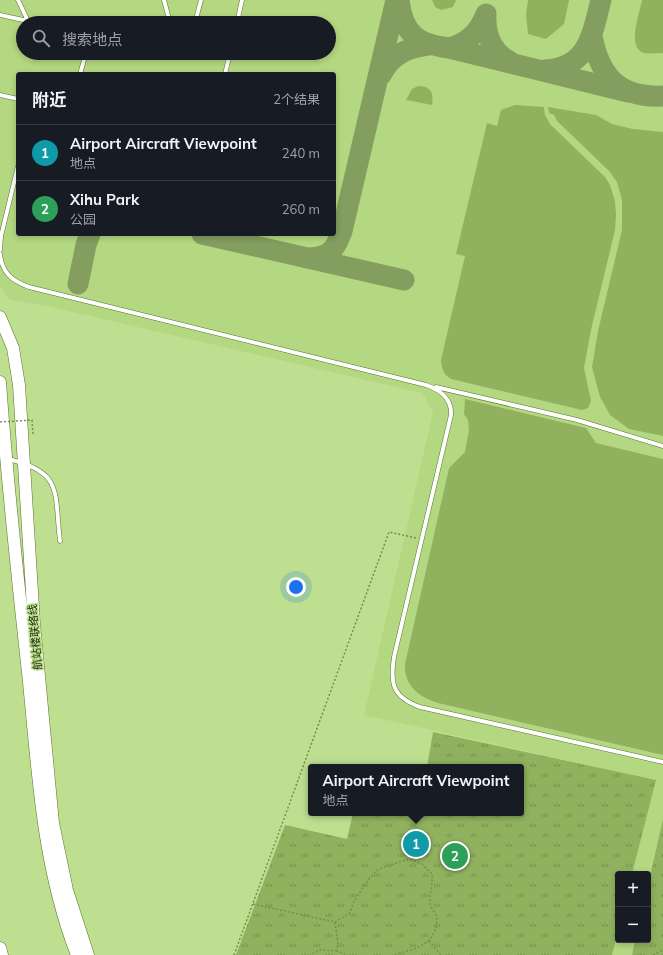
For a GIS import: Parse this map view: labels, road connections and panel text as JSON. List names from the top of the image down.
{
  "streets": {
    "main road": ["航站楼联络线"]
  },
  "page": {
    "search": "搜索地点",
    "heading": ["附近", "2个结果"],
    "list": [
      {
        "mark": "1",
        "name": "Airport Aircraft Viewpoint",
        "note": "地点",
        "value": "240 m"
      },
      {
        "mark": "2",
        "name": "Xihu Park",
        "note": "公园",
        "value": "260 m"
      }
    ],
    "popup": ["Airport Aircraft Viewpoint", "地点"],
    "pins": ["1", "2"],
    "map_buttons": ["+", "−"]
  }
}
